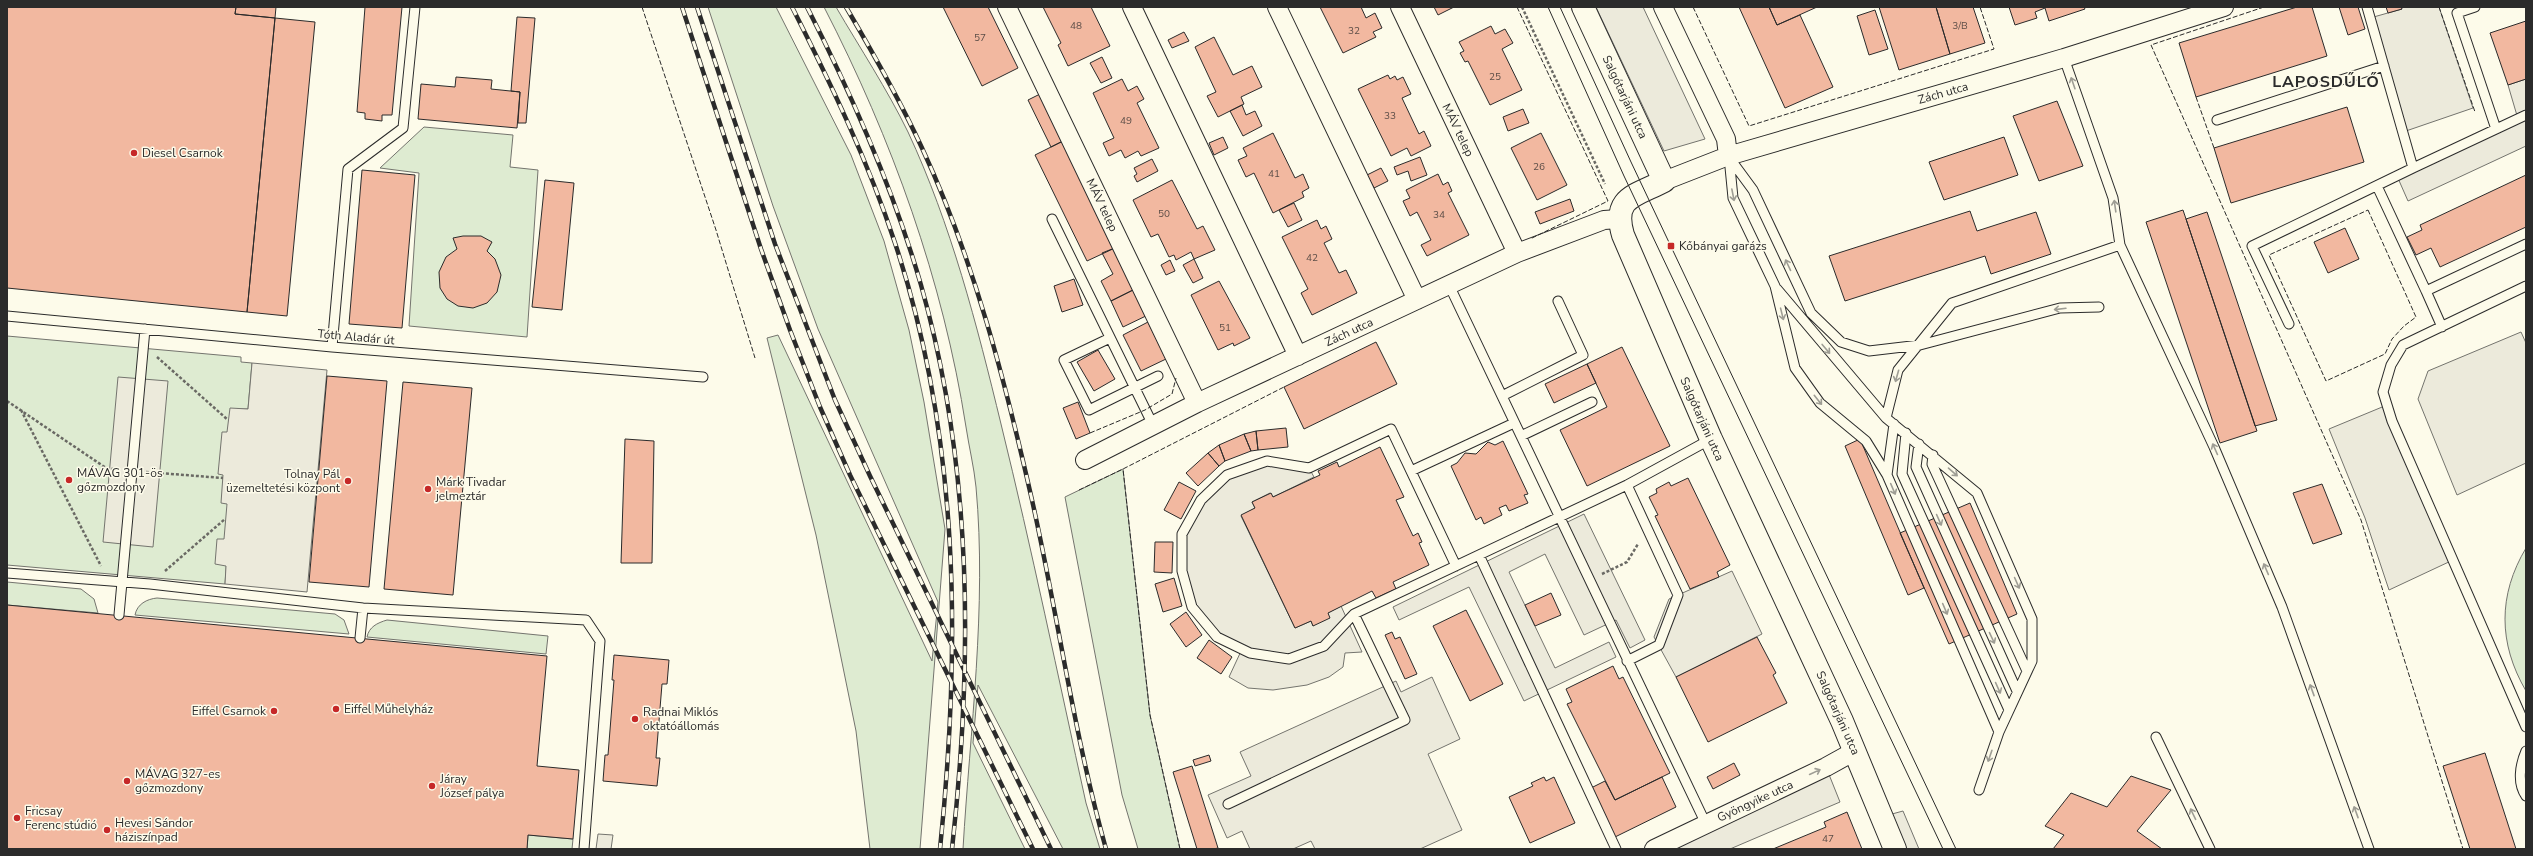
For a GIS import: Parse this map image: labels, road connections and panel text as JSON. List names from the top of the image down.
{
  "streets": {
    "street": [
      "Zách utca",
      "Salgótarjáni utca",
      "MÁV telep",
      "Gyöngyike utca"
    ],
    "lane": ["Tóth Aladár út"]
  },
  "crossings": [
    ["Zách utca", "Salgótarjáni utca"],
    ["Zách utca", "MÁV telep"],
    ["Salgótarjáni utca", "Gyöngyike utca"]
  ],
  "one_way": ["Gyöngyike utca"],
  "districts": ["LAPOSDŰLŐ"],
  "places": {
    "other": [
      "Diesel Csarnok",
      "MÁVAG 301-ös gőzmozdony",
      "Tolnay Pál üzemeltetési központ",
      "Márk Tivadar jelmeztár",
      "Eiffel Műhelyház",
      "Eiffel Csarnok",
      "Radnai Miklós oktatóállomás",
      "MÁVAG 327-es gőzmozdony",
      "Járay József pálya",
      "Fricsay Ferenc stúdió",
      "Hevesi Sándor háziszínpad"
    ],
    "transit": ["Kőbányai garázs"]
  },
  "house_numbers": [
    "48",
    "3/B",
    "32",
    "57",
    "25",
    "33",
    "49",
    "26",
    "41",
    "50",
    "34",
    "42",
    "51",
    "47"
  ]
}
